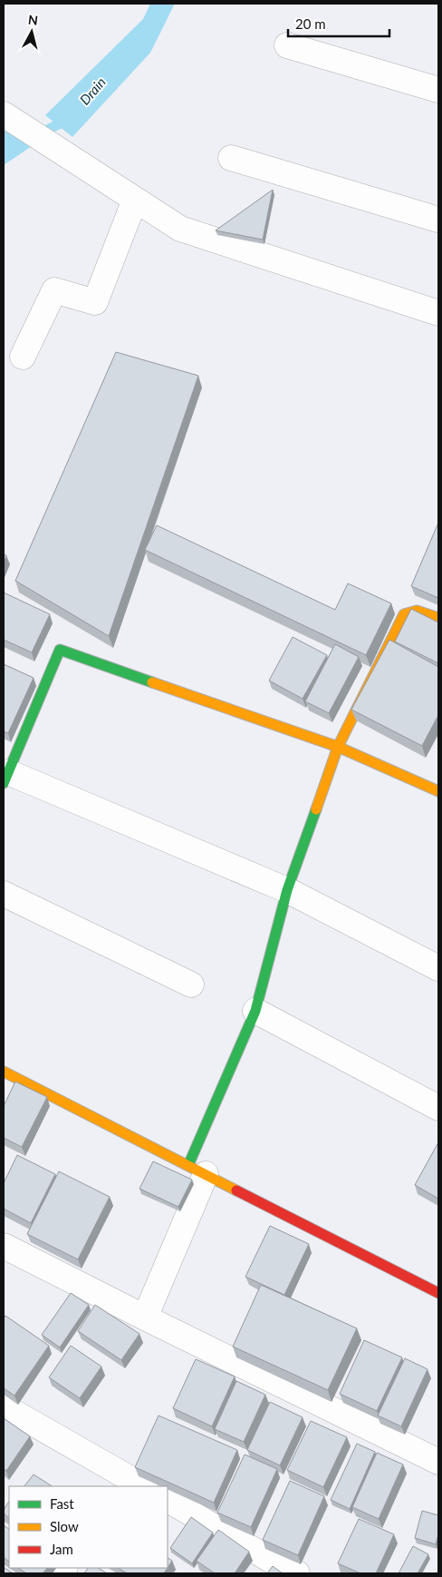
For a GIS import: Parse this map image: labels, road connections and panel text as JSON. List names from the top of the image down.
{
  "water": ["Drain"],
  "legend": ["Fast", "Slow", "Jam"],
  "scale_bar": "20 m",
  "north": "top"
}
